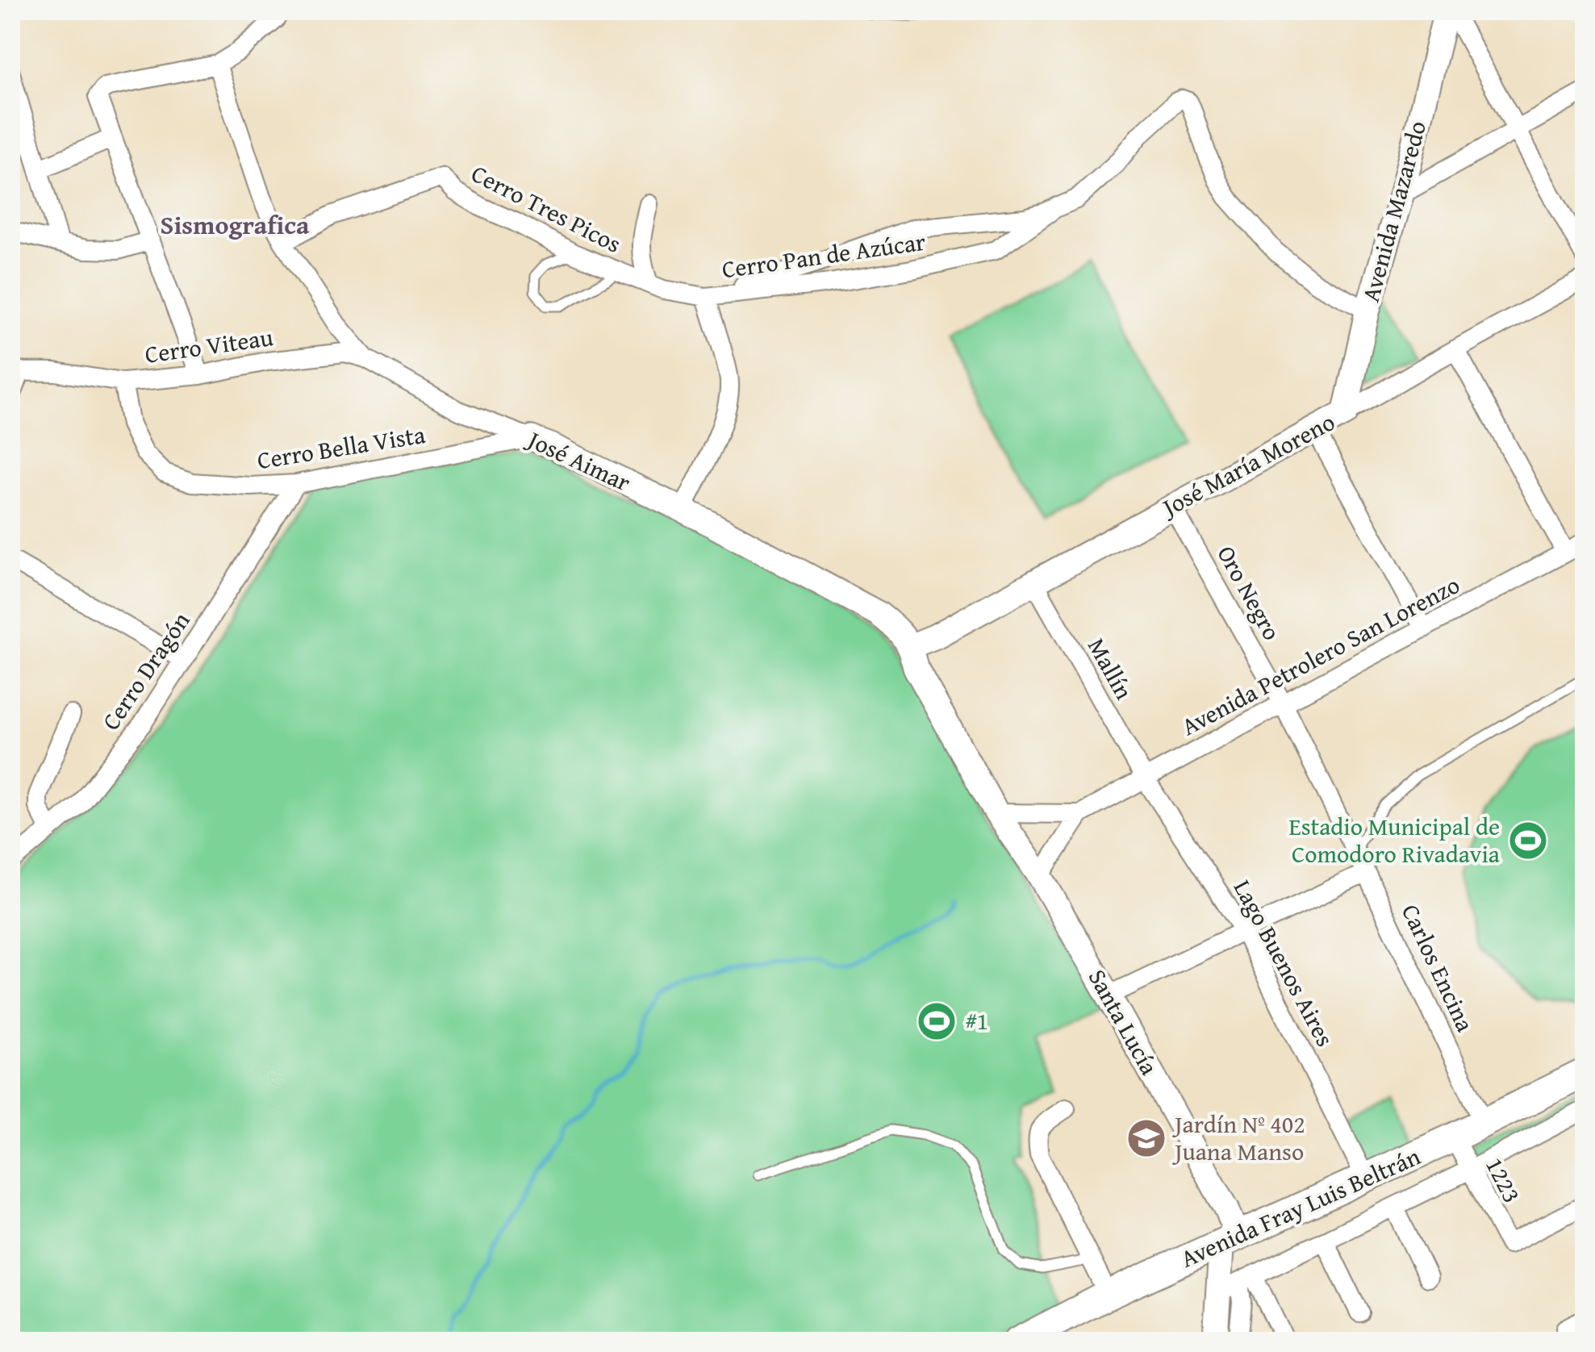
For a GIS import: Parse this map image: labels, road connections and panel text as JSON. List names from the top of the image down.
{
  "streets": {
    "main road": ["Avenida Fray Luis Beltrán"],
    "street": [
      "Cerro Tres Picos",
      "Avenida Mazaredo",
      "Cerro Pan de Azúcar",
      "Cerro Viteau",
      "Cerro Bella Vista",
      "José Aimar",
      "José María Moreno",
      "Oro Negro",
      "Avenida Petrolero San Lorenzo",
      "Mallín",
      "Cerro Dragón",
      "Lago Buenos Aires",
      "Carlos Encina",
      "Santa Lucía",
      "1223"
    ]
  },
  "crossings": [
    ["Cerro Tres Picos", "Cerro Pan de Azúcar"],
    ["Cerro Tres Picos", "José Aimar"],
    ["Avenida Mazaredo", "Cerro Pan de Azúcar"],
    ["Avenida Mazaredo", "José María Moreno"],
    ["Cerro Viteau", "Cerro Bella Vista"],
    ["Cerro Viteau", "José Aimar"],
    ["Cerro Bella Vista", "José Aimar"],
    ["Cerro Bella Vista", "Cerro Dragón"],
    ["José Aimar", "José María Moreno"],
    ["José Aimar", "Santa Lucía"],
    ["José María Moreno", "Oro Negro"],
    ["José María Moreno", "Mallín"],
    ["Oro Negro", "Avenida Petrolero San Lorenzo"],
    ["Oro Negro", "Carlos Encina"],
    ["Avenida Petrolero San Lorenzo", "Mallín"],
    ["Avenida Petrolero San Lorenzo", "Lago Buenos Aires"],
    ["Avenida Petrolero San Lorenzo", "Carlos Encina"],
    ["Avenida Petrolero San Lorenzo", "Santa Lucía"],
    ["Mallín", "Lago Buenos Aires"],
    ["Lago Buenos Aires", "Avenida Fray Luis Beltrán"],
    ["Carlos Encina", "Avenida Fray Luis Beltrán"],
    ["Santa Lucía", "Avenida Fray Luis Beltrán"],
    ["1223", "Avenida Fray Luis Beltrán"]
  ],
  "districts": ["Sismografica"],
  "places": {
    "sports": ["Estadio Municipal de Comodoro Rivadavia", "#1"],
    "school or university": ["Jardín Nº 402 Juana Manso"]
  }
}
